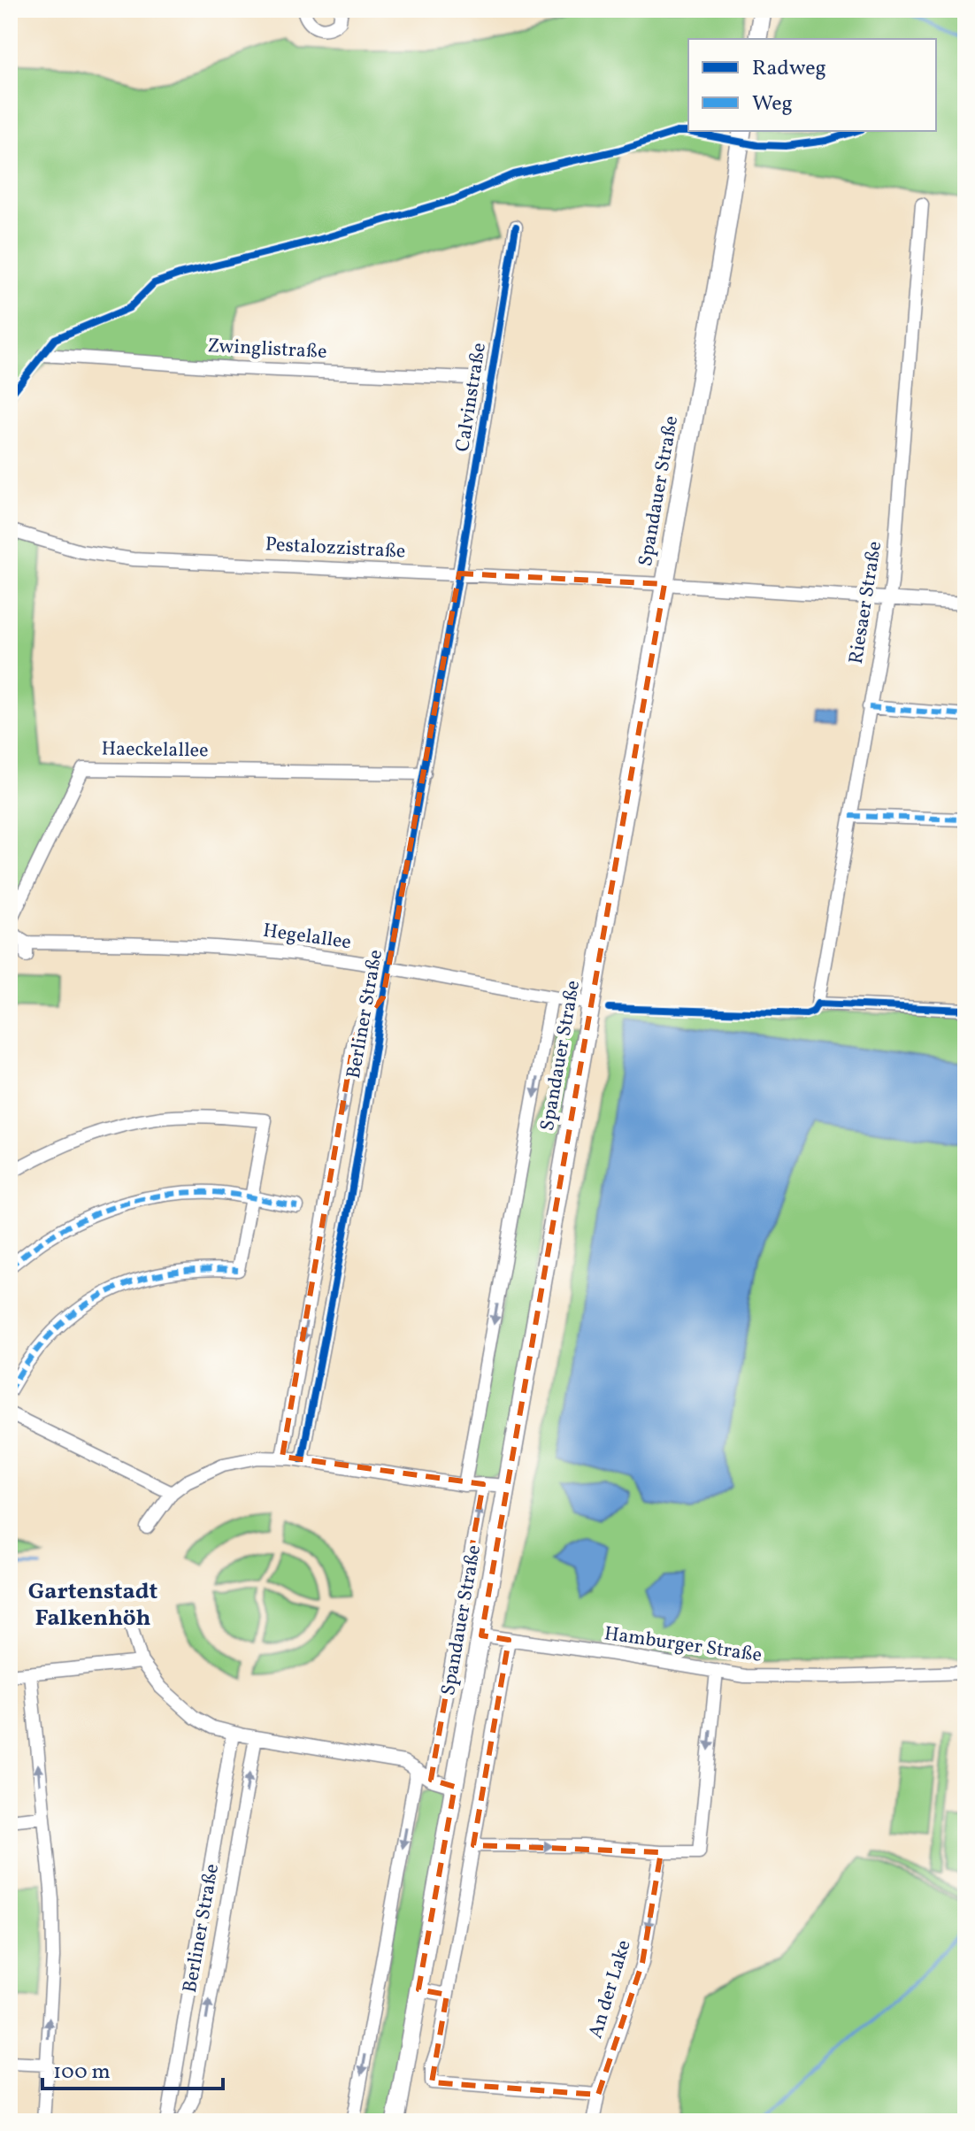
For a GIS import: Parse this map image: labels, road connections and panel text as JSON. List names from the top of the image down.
{
  "streets": {
    "main road": ["Spandauer Straße"],
    "street": [
      "Zwinglistraße",
      "Calvinstraße",
      "Pestalozzistraße",
      "Riesaer Straße",
      "Haeckelallee",
      "Hegelallee",
      "Berliner Straße",
      "Hamburger Straße",
      "An der Lake"
    ]
  },
  "crossings": [
    ["Zwinglistraße", "Calvinstraße"],
    ["Calvinstraße", "Pestalozzistraße"],
    ["Calvinstraße", "Berliner Straße"],
    ["Spandauer Straße", "Pestalozzistraße"],
    ["Spandauer Straße", "Hegelallee"],
    ["Spandauer Straße", "Hamburger Straße"],
    ["Pestalozzistraße", "Riesaer Straße"],
    ["Pestalozzistraße", "Berliner Straße"],
    ["Haeckelallee", "Hegelallee"],
    ["Haeckelallee", "Berliner Straße"],
    ["Hegelallee", "Berliner Straße"]
  ],
  "one_way": ["An der Lake"],
  "districts": ["Gartenstadt Falkenhöh"],
  "legend": ["Radweg", "Weg"],
  "scale_bar": "100 m"
}
